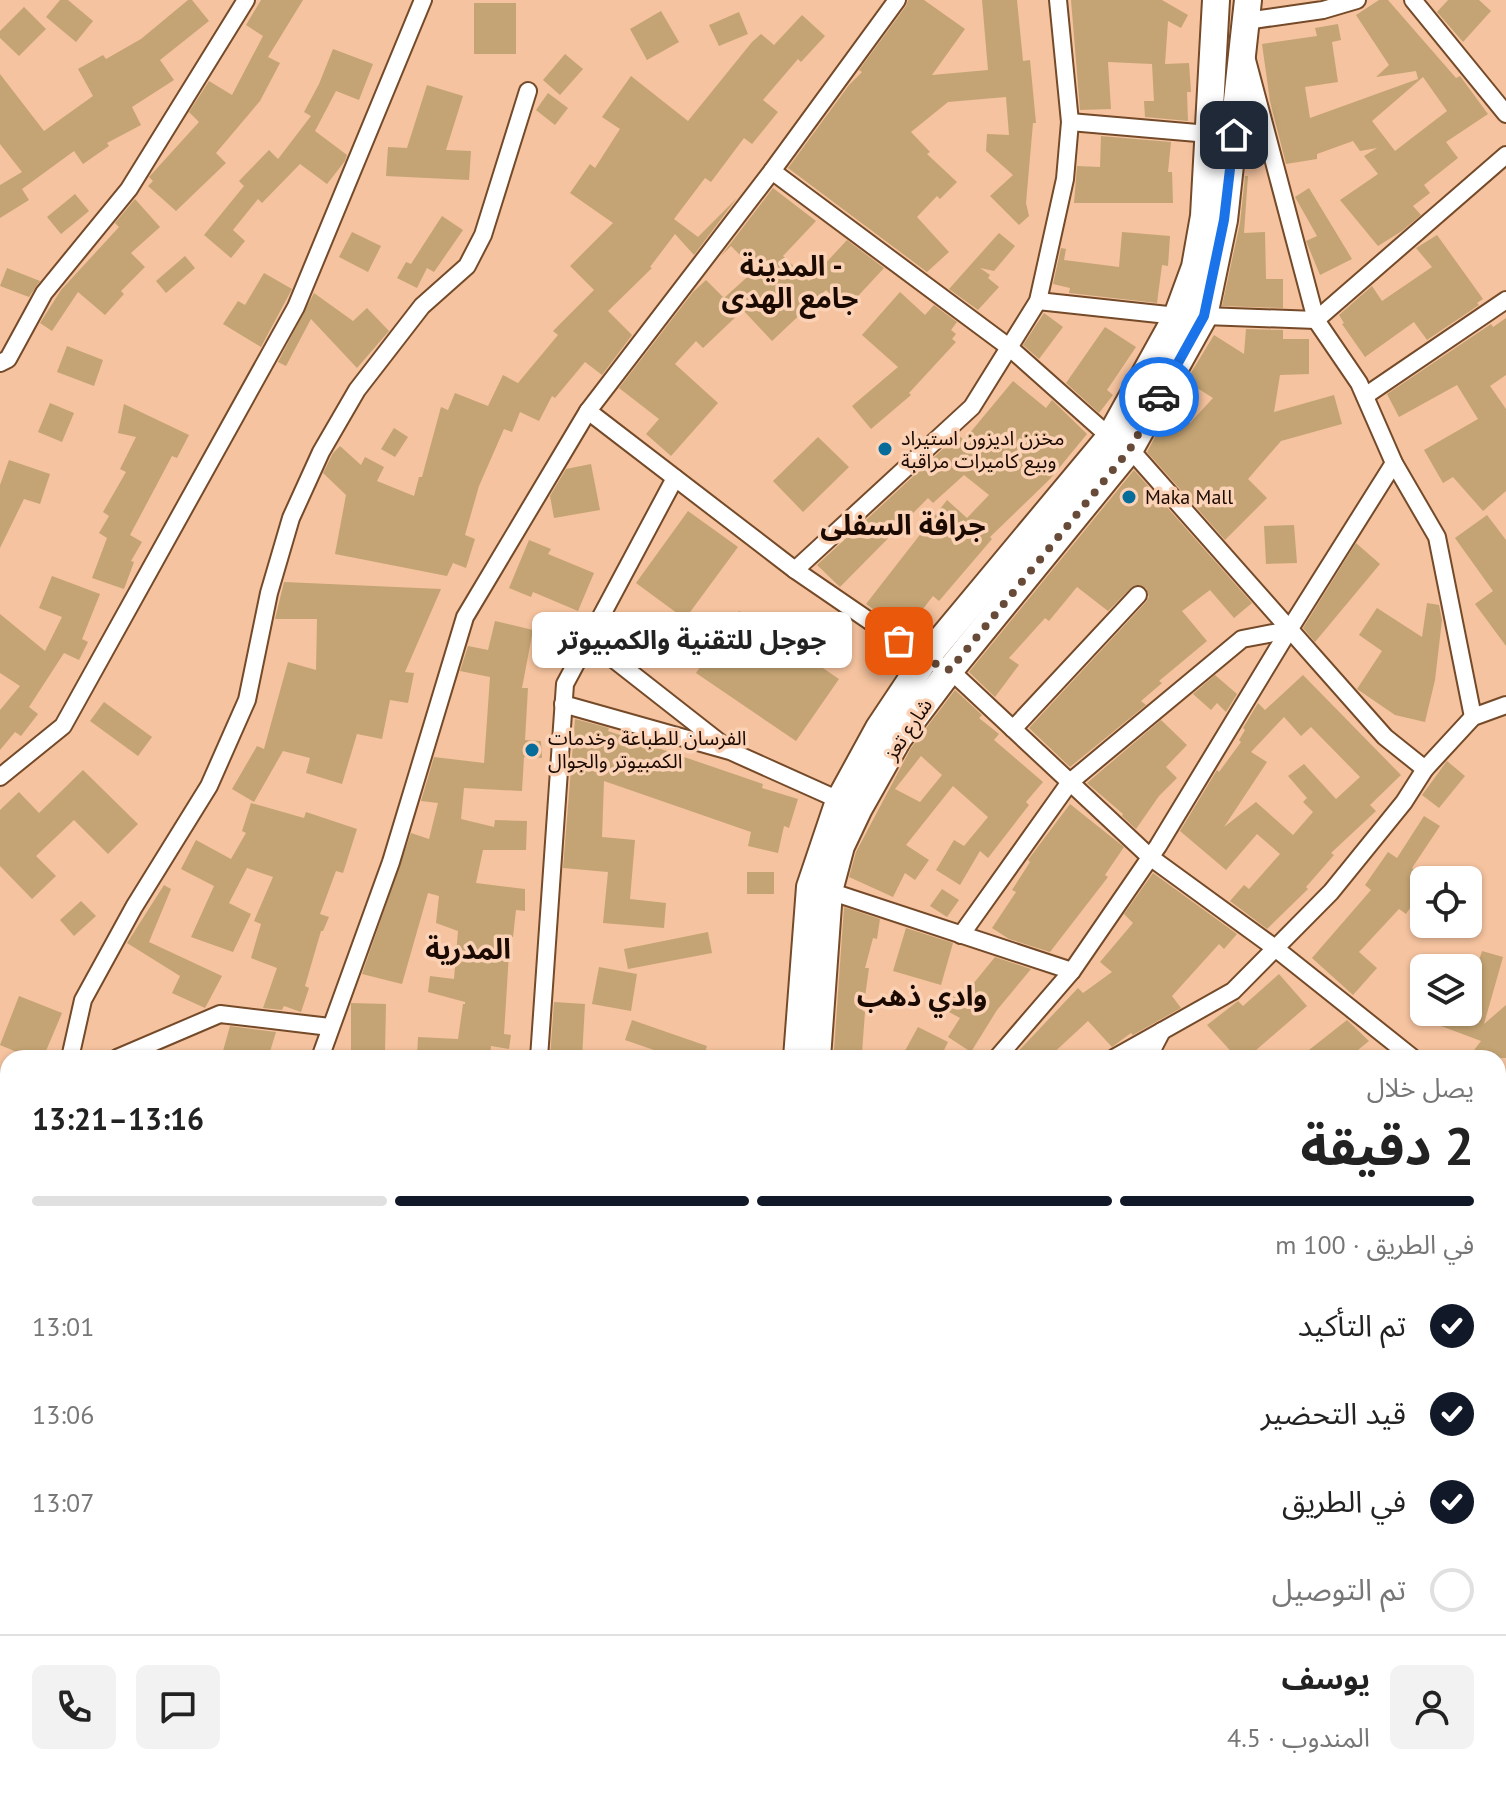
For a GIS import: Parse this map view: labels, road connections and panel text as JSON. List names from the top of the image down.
{
  "streets": {
    "main road": ["شارع تعز"]
  },
  "districts": [
    "المدينة - جامع الهدى",
    "جرافة السفلى",
    "المدرية",
    "وادي ذهب"
  ],
  "places": [
    "مخزن اديزون استيراد وبيع كاميرات مراقبة",
    "Maka Mall",
    "جوجل للتقنية والكمبيوتر",
    "الفرسان للطباعة وخدمات الكمبيوتر والجوال"
  ],
  "page": {
    "bubble": "جوجل للتقنية والكمبيوتر",
    "heading": ["2 دقيقة", "يصل خلال", "13:16–13:21"],
    "panel": ["يوسف", "المندوب · 4.5"],
    "bar": "في الطريق · 100 m",
    "list": [
      ["تم التأكيد", "13:01"],
      ["قيد التحضير", "13:06"],
      ["في الطريق", "13:07"],
      "تم التوصيل"
    ]
  }
}
